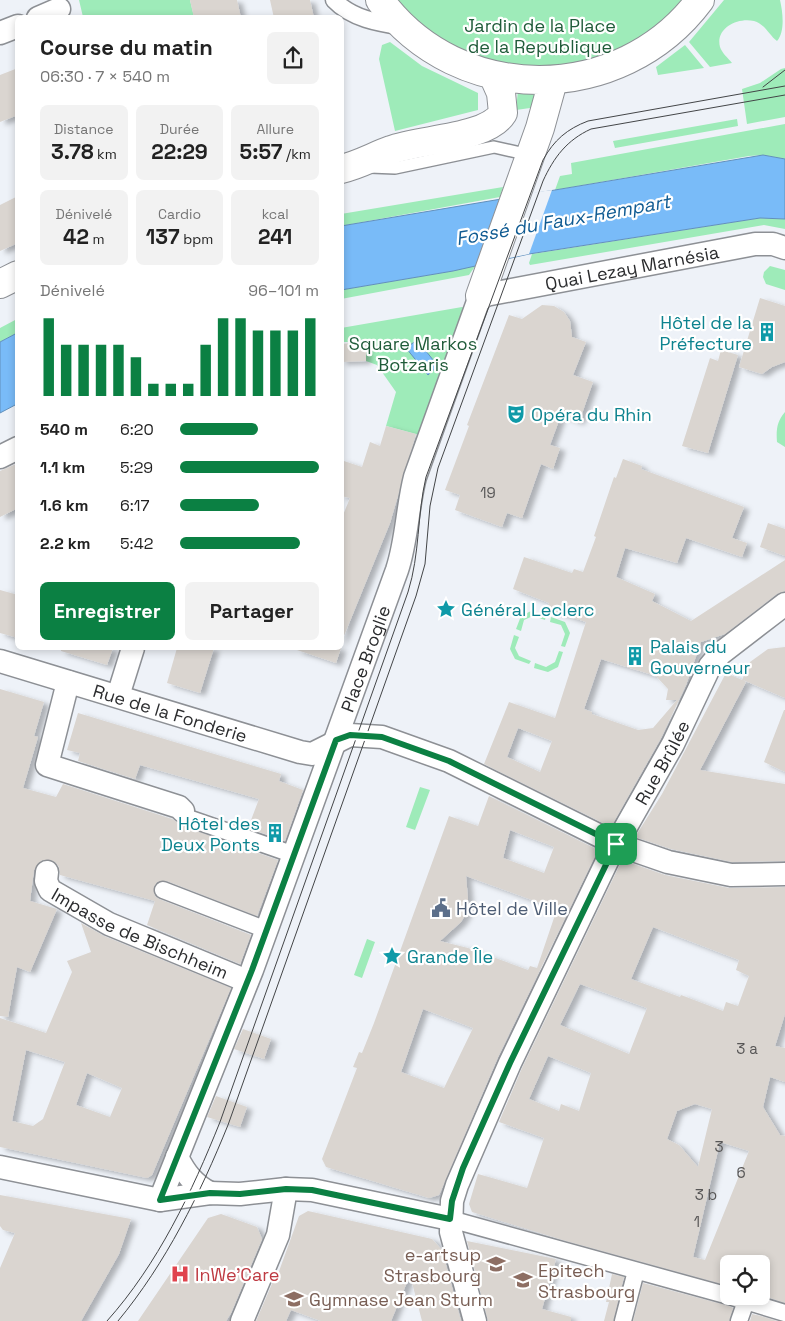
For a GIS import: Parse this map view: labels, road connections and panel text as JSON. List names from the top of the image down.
{
  "streets": {
    "street": [
      "Quai Lezay Marnésia",
      "Place Broglie",
      "Rue de la Fonderie",
      "Rue Brûlée",
      "Impasse de Bischheim"
    ]
  },
  "crossings": [
    ["Quai Lezay Marnésia", "Place Broglie"],
    ["Place Broglie", "Rue de la Fonderie"],
    ["Place Broglie", "Impasse de Bischheim"],
    ["Rue de la Fonderie", "Rue Brûlée"]
  ],
  "water": ["Fossé du Faux-Rempart"],
  "parks": ["Jardin de la Place de la Republique", "Square Markos Botzaris"],
  "places": {
    "building": ["Hôtel de la Préfecture", "Palais du Gouverneur", "Hôtel des Deux Ponts"],
    "theatre": ["Opéra du Rhin"],
    "place": ["Général Leclerc", "Grande Île"],
    "public building": ["Hôtel de Ville"],
    "school or university": ["e-artsup Strasbourg", "Epitech Strasbourg", "Gymnase Jean Sturm"],
    "hospital": ["InWe'Care"]
  },
  "house_numbers": [
    "19",
    "3 a",
    "3",
    "6",
    "3 b",
    "1"
  ],
  "page": {
    "heading": ["Course du matin", "06:30 · 7 × 540 m"],
    "stats": [
      ["Distance", "3.78 km"],
      ["Durée", "22:29"],
      ["Allure", "5:57 /km"],
      ["Dénivelé", "42 m"],
      ["Cardio", "137 bpm"],
      ["kcal", "241"]
    ],
    "chart": ["Dénivelé", "96–101 m"],
    "list": [
      {
        "name": "540 m",
        "note": "6:20"
      },
      {
        "name": "1.1 km",
        "note": "5:29"
      },
      {
        "name": "1.6 km",
        "note": "6:17"
      },
      {
        "name": "2.2 km",
        "note": "5:42"
      }
    ],
    "buttons": ["Enregistrer", "Partager"]
  }
}
